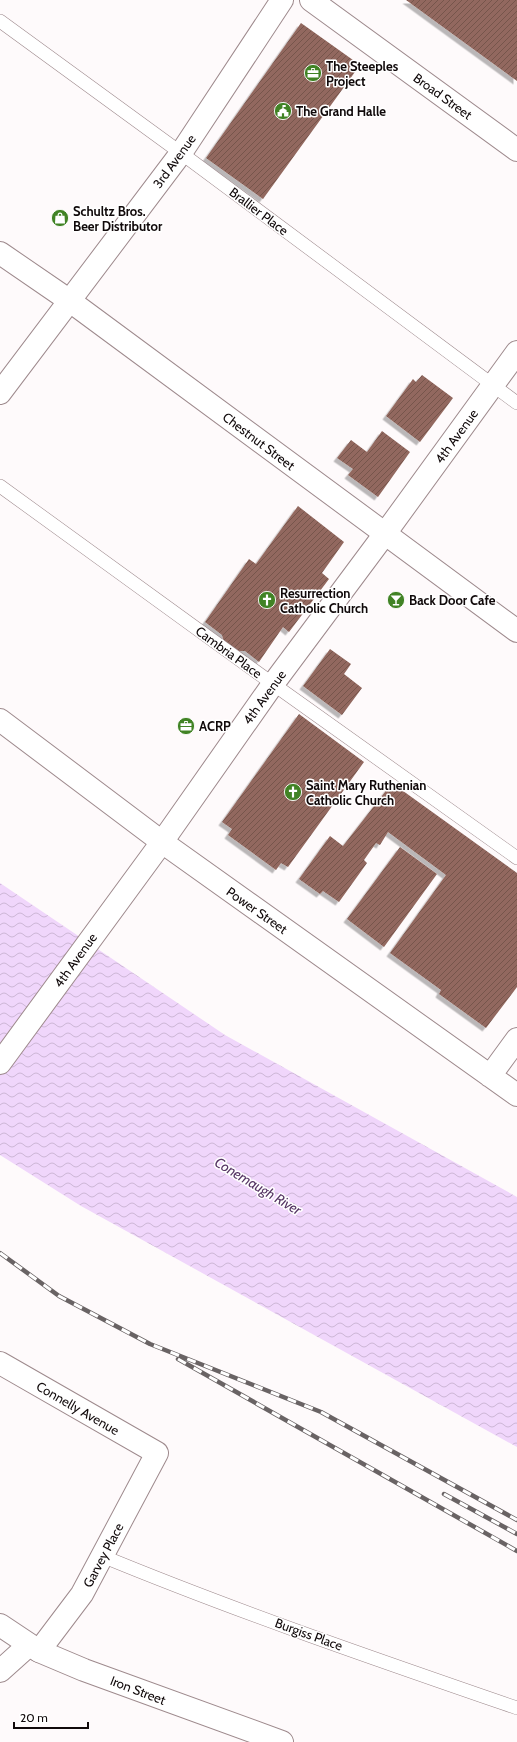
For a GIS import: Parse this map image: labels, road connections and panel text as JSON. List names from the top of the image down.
{
  "streets": {
    "main road": [
      "Broad Street",
      "3rd Avenue",
      "4th Avenue",
      "Chestnut Street",
      "Power Street",
      "Connelly Avenue",
      "Garvey Place",
      "Iron Street"
    ],
    "lane": ["Brallier Place", "Cambria Place", "Burgiss Place"]
  },
  "crossings": [
    ["3rd Avenue", "Brallier Place"],
    ["3rd Avenue", "Chestnut Street"],
    ["Brallier Place", "4th Avenue"],
    ["4th Avenue", "Chestnut Street"],
    ["4th Avenue", "Cambria Place"],
    ["4th Avenue", "Power Street"],
    ["Connelly Avenue", "Garvey Place"],
    ["Garvey Place", "Burgiss Place"],
    ["Garvey Place", "Iron Street"]
  ],
  "water": ["Conemaugh River"],
  "places": {
    "office": ["The Steeples Project", "ACRP"],
    "public building": ["The Grand Halle"],
    "shop": ["Schultz Bros. Beer Distributor"],
    "church": ["Resurrection Catholic Church", "Saint Mary Ruthenian Catholic Church"],
    "bar": ["Back Door Cafe"]
  },
  "scale_bar": "20 m"
}
